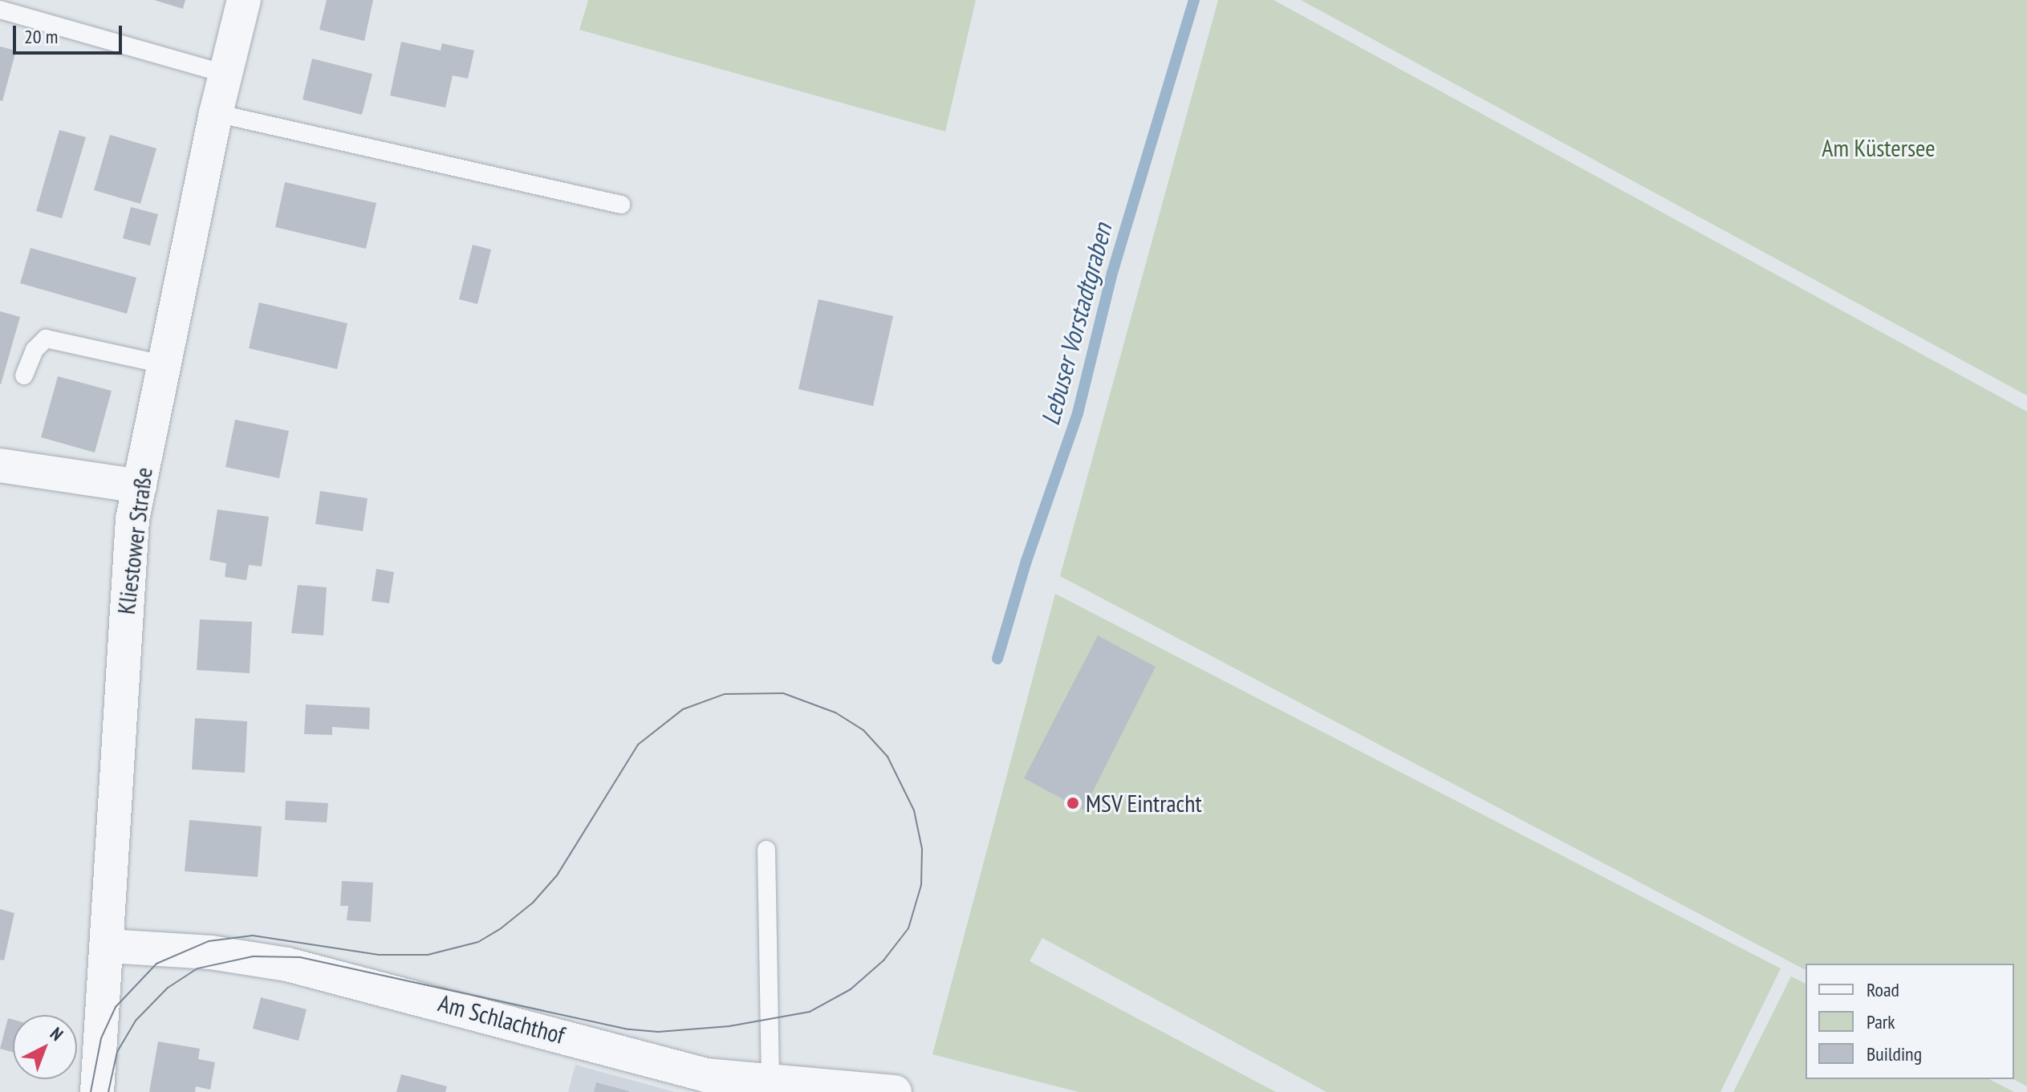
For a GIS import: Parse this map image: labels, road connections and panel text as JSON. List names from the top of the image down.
{
  "streets": {
    "street": ["Kliestower Straße", "Am Schlachthof"]
  },
  "crossings": [
    ["Kliestower Straße", "Am Schlachthof"]
  ],
  "water": ["Lebuser Vorstadtgraben"],
  "parks": ["Am Küstersee"],
  "places": ["MSV Eintracht"],
  "legend": ["Road", "Park", "Building"],
  "scale_bar": "20 m",
  "north": "top right"
}
